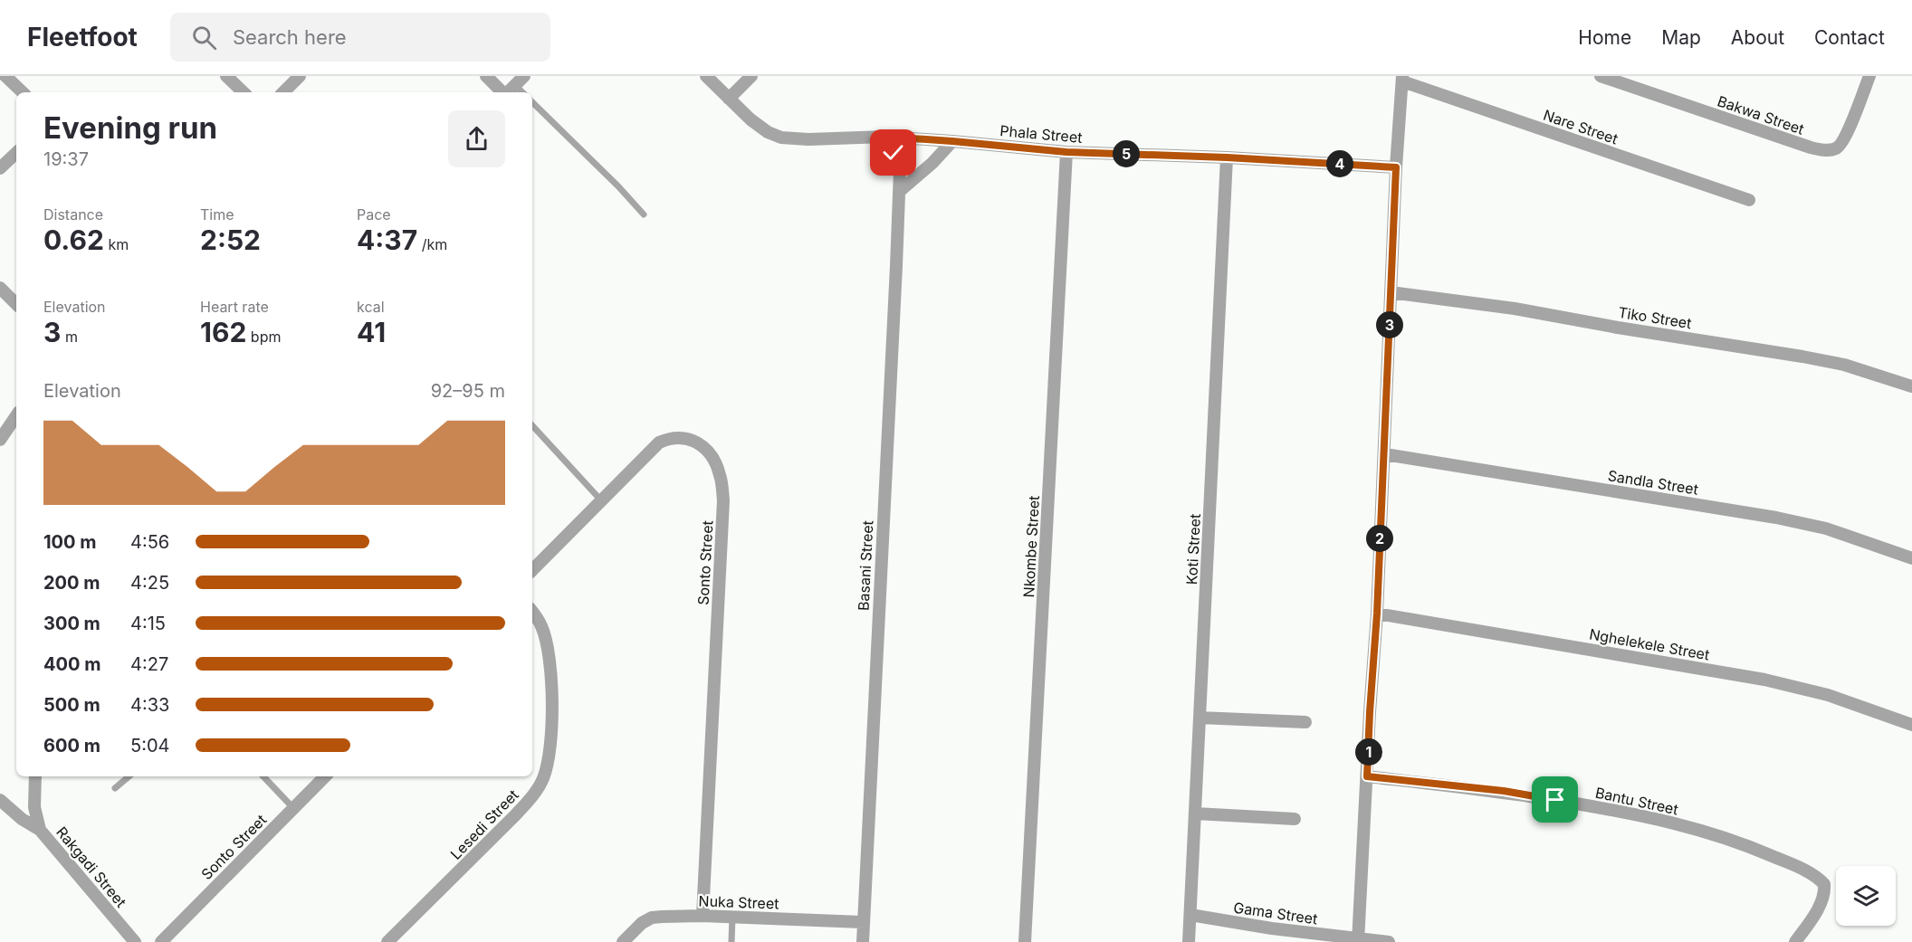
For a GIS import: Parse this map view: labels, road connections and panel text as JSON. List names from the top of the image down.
{
  "streets": {
    "street": [
      "Bakwa Street",
      "Nare Street",
      "Phala Street",
      "Tiko Street",
      "Sandla Street",
      "Nkombe Street",
      "Koti Street",
      "Sonto Street",
      "Basani Street",
      "Nghelekele Street",
      "Bantu Street",
      "Lesedi Street",
      "Rakgadi Street",
      "Nuka Street",
      "Gama Street"
    ]
  },
  "crossings": [
    ["Phala Street", "Nkombe Street"],
    ["Phala Street", "Koti Street"],
    ["Phala Street", "Basani Street"],
    ["Koti Street", "Gama Street"],
    ["Sonto Street", "Nuka Street"],
    ["Basani Street", "Nuka Street"]
  ],
  "page": {
    "header": "Fleetfoot",
    "search": "Search here",
    "nav": [
      "Home",
      "Map",
      "About",
      "Contact"
    ],
    "heading": ["Evening run", "19:37"],
    "pins": [
      "5",
      "4",
      "3",
      "2",
      "1"
    ],
    "stats": [
      ["Distance", "0.62 km"],
      ["Time", "2:52"],
      ["Pace", "4:37 /km"],
      ["Elevation", "3 m"],
      ["Heart rate", "162 bpm"],
      ["kcal", "41"]
    ],
    "chart": ["Elevation", "92–95 m"],
    "list": [
      {
        "name": "100 m",
        "note": "4:56"
      },
      {
        "name": "200 m",
        "note": "4:25"
      },
      {
        "name": "300 m",
        "note": "4:15"
      },
      {
        "name": "400 m",
        "note": "4:27"
      },
      {
        "name": "500 m",
        "note": "4:33"
      },
      {
        "name": "600 m",
        "note": "5:04"
      }
    ]
  }
}
